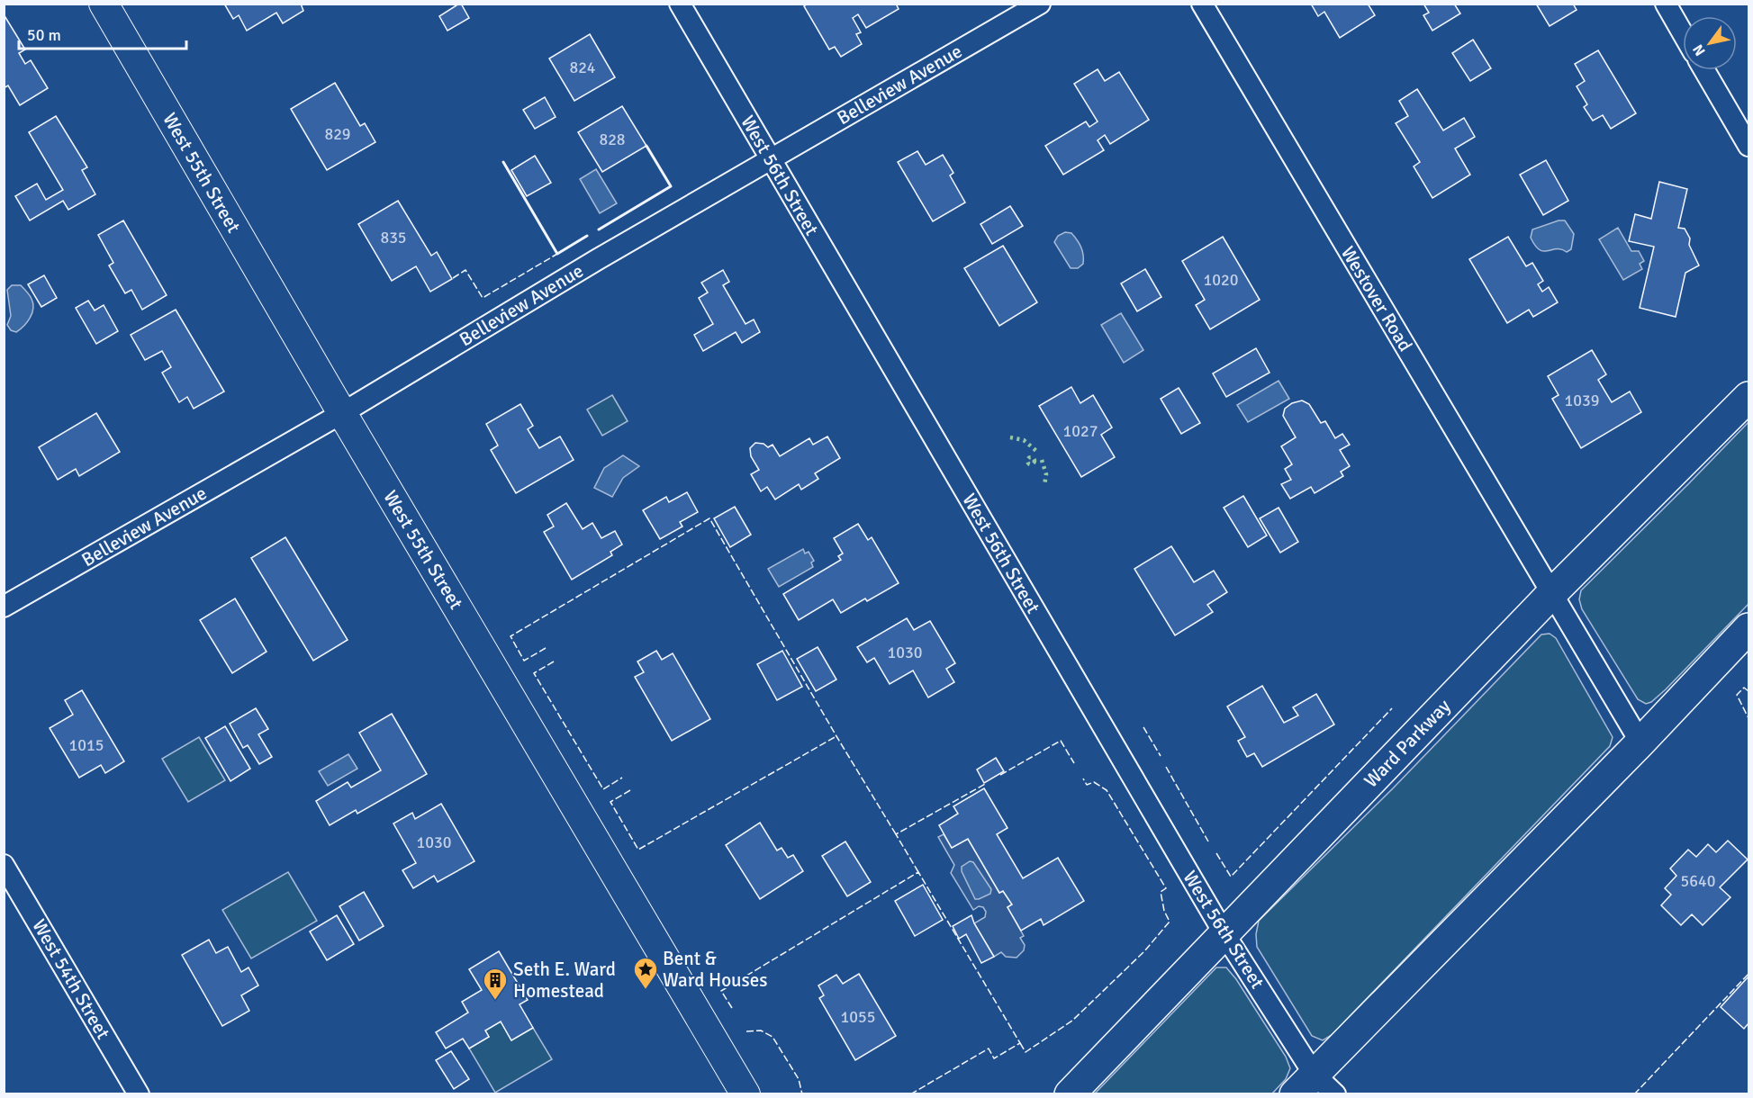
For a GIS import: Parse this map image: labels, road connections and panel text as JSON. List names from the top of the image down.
{
  "streets": {
    "main road": ["West 55th Street", "Ward Parkway"],
    "street": [
      "Belleview Avenue",
      "West 56th Street",
      "Westover Road",
      "West 54th Street"
    ]
  },
  "crossings": [
    ["Belleview Avenue", "West 55th Street"],
    ["Belleview Avenue", "West 56th Street"],
    ["West 56th Street", "Ward Parkway"],
    ["Westover Road", "Ward Parkway"]
  ],
  "places": {
    "place": ["Bent & Ward Houses"],
    "building": ["Seth E. Ward Homestead"]
  },
  "house_numbers": [
    "824",
    "829",
    "828",
    "835",
    "1020",
    "1039",
    "1027",
    "1030",
    "1015",
    "1030",
    "5640",
    "1055"
  ],
  "scale_bar": "50 m",
  "north": "bottom left"
}
